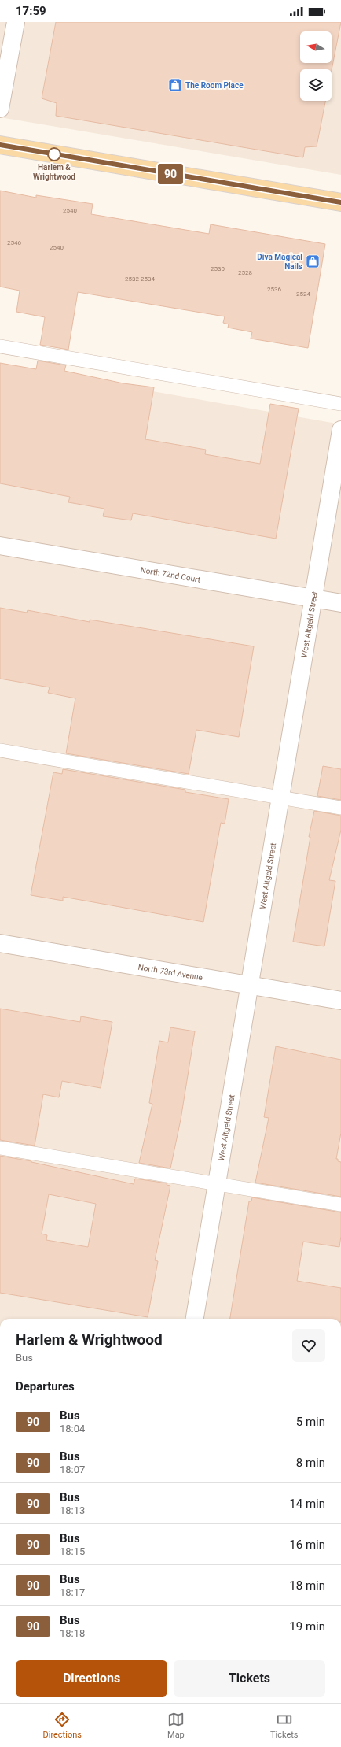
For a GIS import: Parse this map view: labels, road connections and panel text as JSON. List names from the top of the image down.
{
  "streets": {
    "street": ["North 72nd Court", "West Altgeld Street", "North 73rd Avenue"]
  },
  "crossings": [
    ["North 72nd Court", "West Altgeld Street"],
    ["West Altgeld Street", "North 73rd Avenue"]
  ],
  "places": {
    "shop": ["The Room Place", "Diva Magical Nails"],
    "other": ["Harlem & Wrightwood"]
  },
  "lines": ["bus line 90"],
  "house_numbers": [
    "2540",
    "2546",
    "2540",
    "2530",
    "2528",
    "2532-2534",
    "2536",
    "2524"
  ],
  "north": "left",
  "page": {
    "status": "17:59",
    "on_map": "90",
    "heading": [
      ["Harlem & Wrightwood", "Bus"],
      "Departures"
    ],
    "list": [
      {
        "mark": "90",
        "name": "Bus",
        "note": "18:04",
        "value": "5 min"
      },
      {
        "mark": "90",
        "name": "Bus",
        "note": "18:07",
        "value": "8 min"
      },
      {
        "mark": "90",
        "name": "Bus",
        "note": "18:13",
        "value": "14 min"
      },
      {
        "mark": "90",
        "name": "Bus",
        "note": "18:15",
        "value": "16 min"
      },
      {
        "mark": "90",
        "name": "Bus",
        "note": "18:17",
        "value": "18 min"
      },
      {
        "mark": "90",
        "name": "Bus",
        "note": "18:18",
        "value": "19 min"
      }
    ],
    "buttons": ["Directions", "Tickets"],
    "tabs": ["Directions", "Map", "Tickets"]
  }
}
